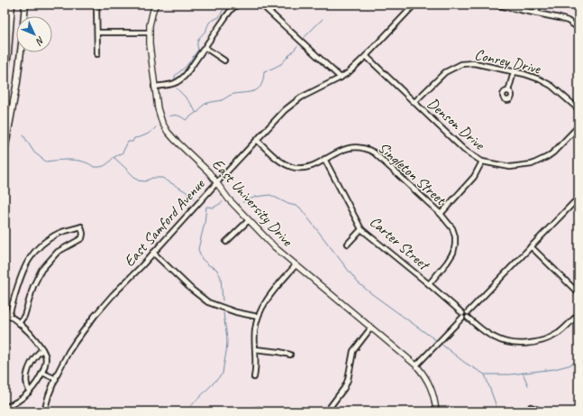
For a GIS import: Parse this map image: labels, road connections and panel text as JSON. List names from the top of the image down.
{
  "streets": {
    "main road": ["East University Drive"],
    "street": [
      "Conrey Drive",
      "Denson Drive",
      "Singleton Street",
      "East Samford Avenue",
      "Carter Street"
    ]
  },
  "crossings": [
    ["Conrey Drive", "Denson Drive"],
    ["Denson Drive", "East Samford Avenue"],
    ["Singleton Street", "East Samford Avenue"],
    ["Singleton Street", "Carter Street"],
    ["East University Drive", "East Samford Avenue"]
  ],
  "north": "bottom right"
}
